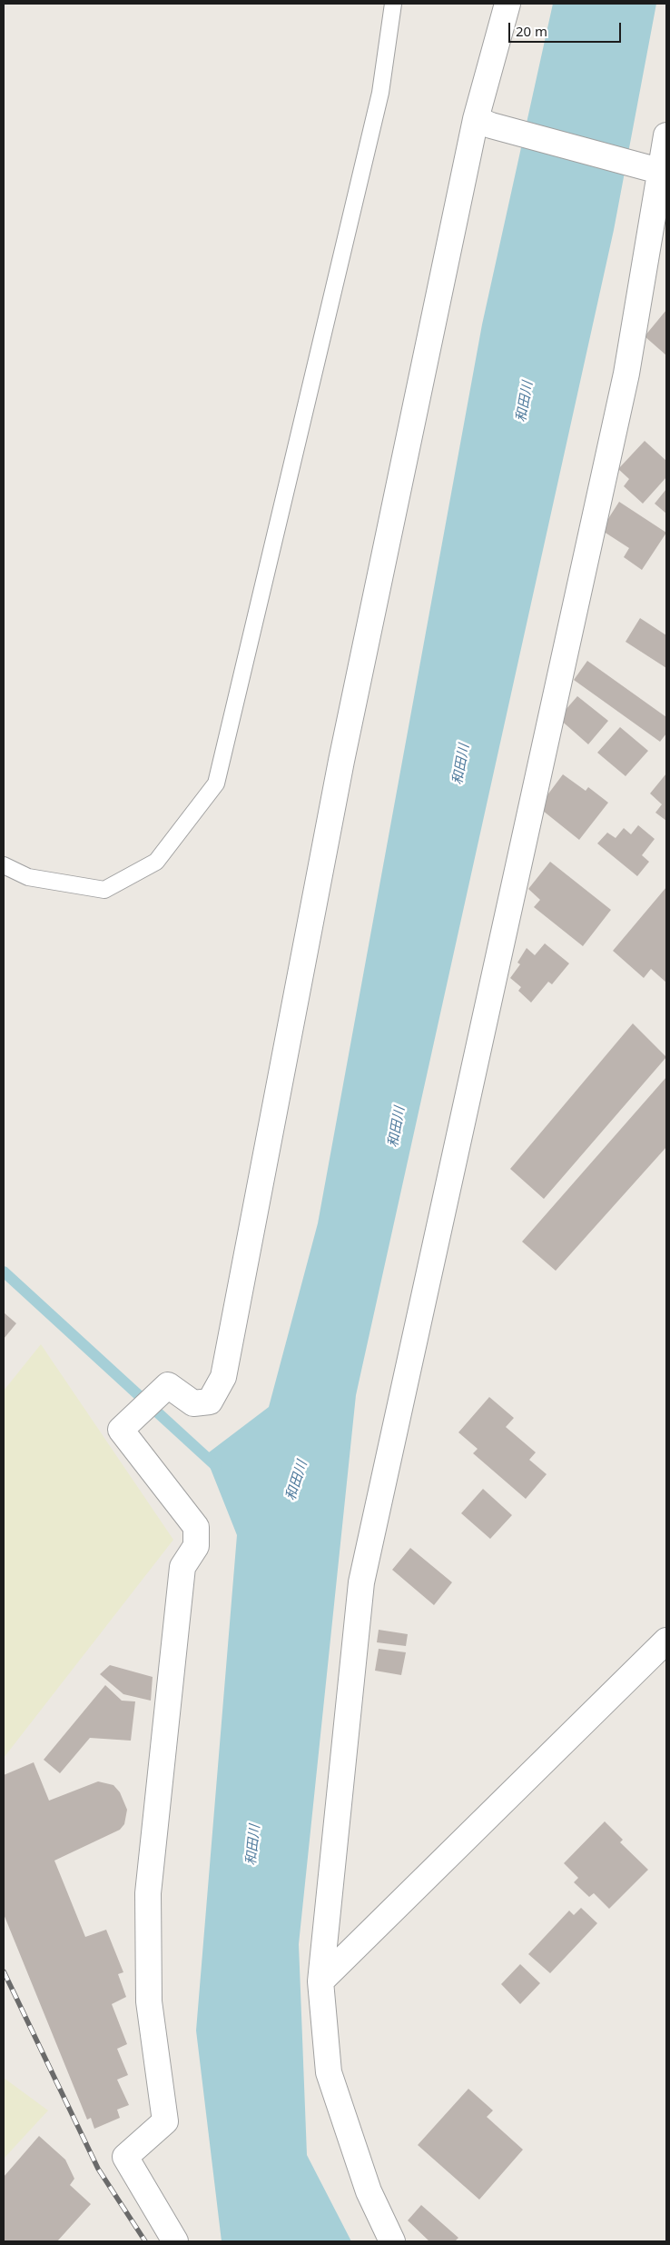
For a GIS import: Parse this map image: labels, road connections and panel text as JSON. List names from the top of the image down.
{
  "water": ["和田川"],
  "scale_bar": "20 m"
}
